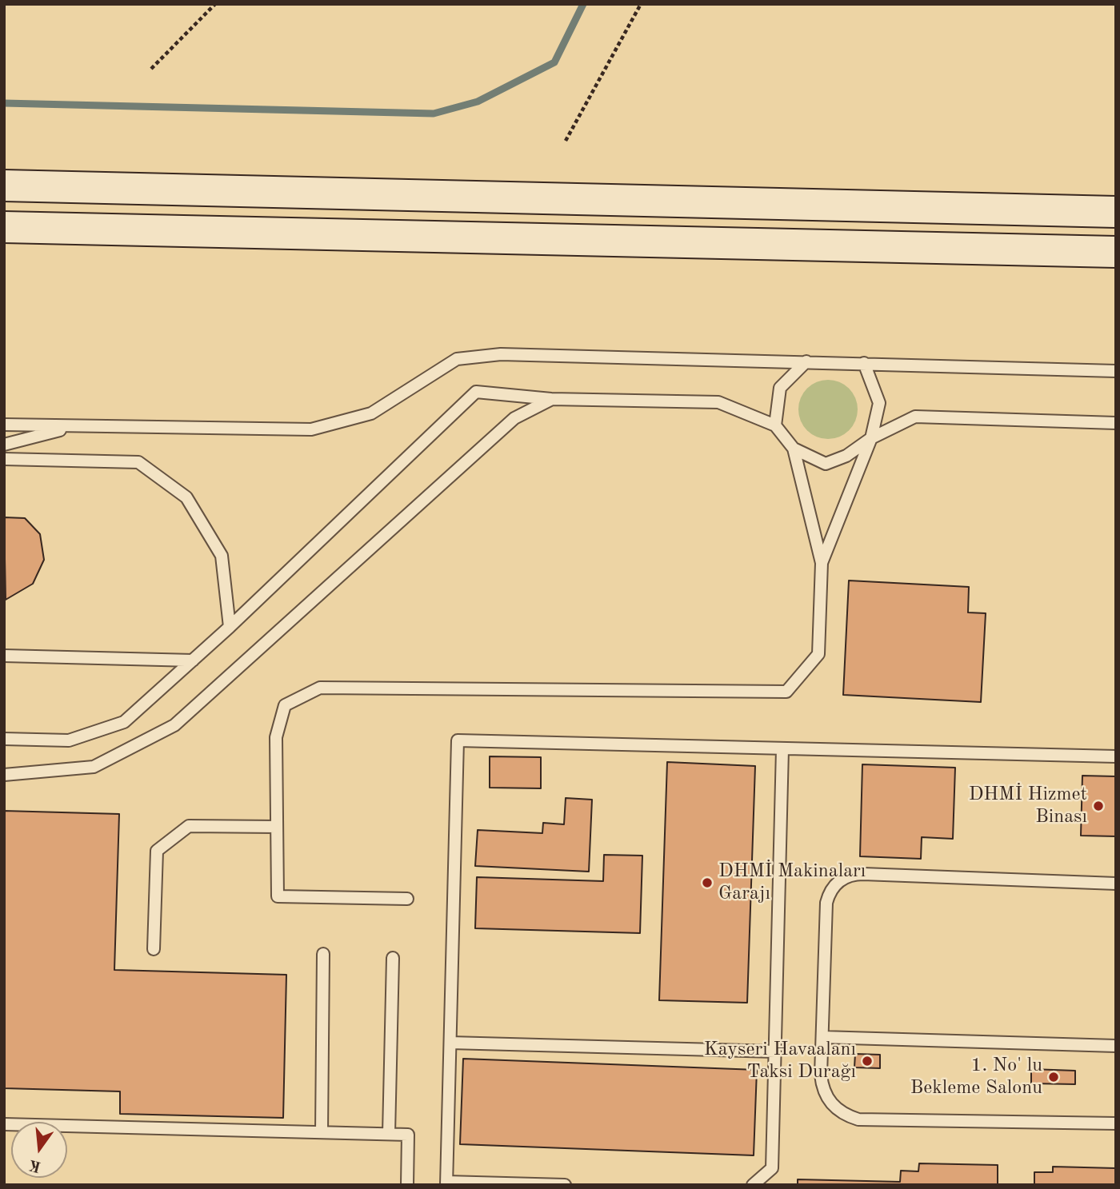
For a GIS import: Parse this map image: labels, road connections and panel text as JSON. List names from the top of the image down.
{
  "places": [
    "DHMİ Hizmet Binası",
    "DHMİ Makinaları Garajı",
    "Kayseri Havaalanı Taksi Durağı",
    "1. No' lu Bekleme Salonu"
  ],
  "north": "bottom"
}
